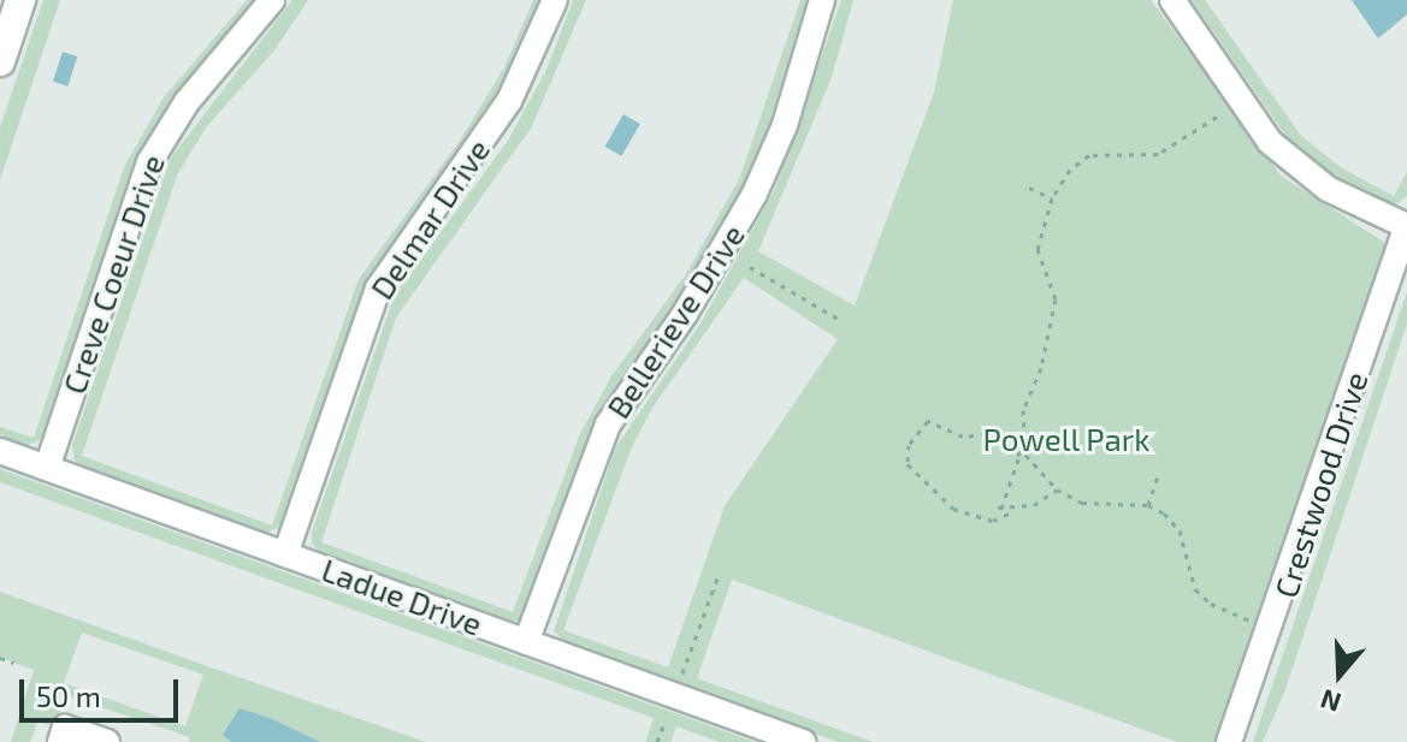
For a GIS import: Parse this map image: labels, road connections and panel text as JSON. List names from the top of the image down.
{
  "streets": {
    "street": [
      "Delmar Drive",
      "Creve Coeur Drive",
      "Bellerieve Drive",
      "Crestwood Drive",
      "Ladue Drive"
    ]
  },
  "crossings": [
    ["Delmar Drive", "Ladue Drive"],
    ["Creve Coeur Drive", "Ladue Drive"],
    ["Bellerieve Drive", "Ladue Drive"]
  ],
  "parks": ["Powell Park"],
  "scale_bar": "50 m",
  "north": "bottom"
}
